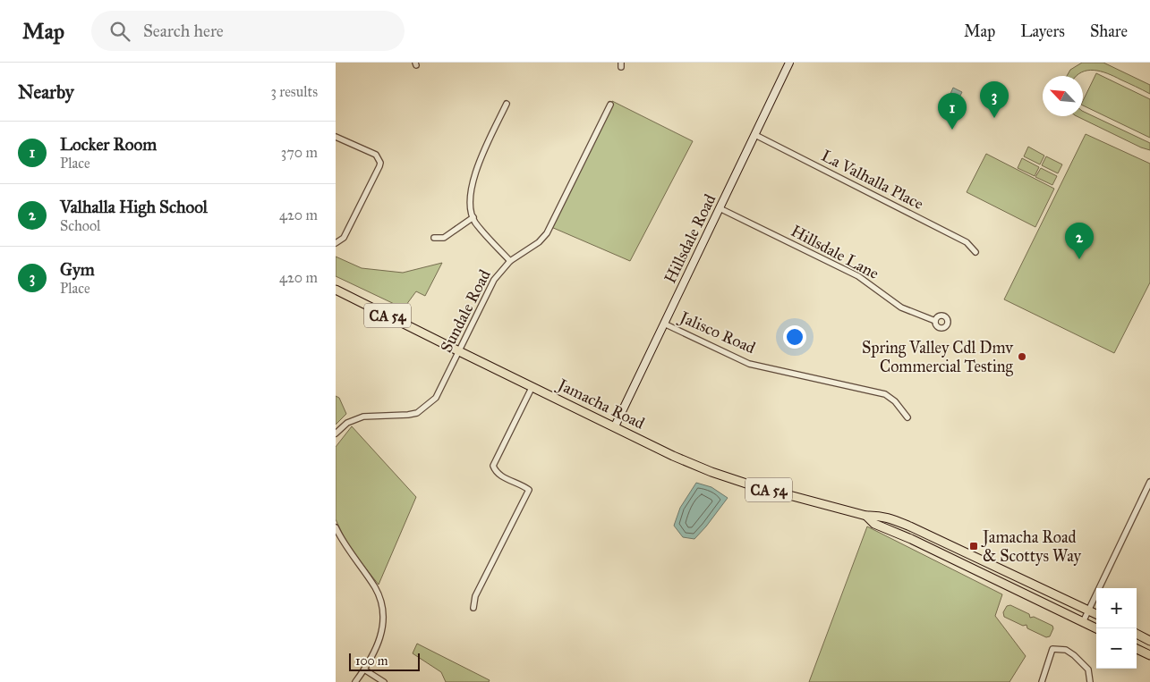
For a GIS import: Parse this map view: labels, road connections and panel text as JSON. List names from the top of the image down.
{
  "streets": {
    "main road": ["CA 54", "Jamacha Road"],
    "street": [
      "La Valhalla Place",
      "Hillsdale Road",
      "Hillsdale Lane",
      "Sundale Road",
      "Jalisco Road"
    ]
  },
  "crossings": [
    ["La Valhalla Place", "Hillsdale Road"],
    ["Hillsdale Road", "Hillsdale Lane"],
    ["Hillsdale Road", "Jalisco Road"],
    ["Hillsdale Road", "Jamacha Road"],
    ["Sundale Road", "Jamacha Road"]
  ],
  "places": {
    "other": ["Spring Valley Cdl Dmv Commercial Testing"],
    "transit": ["Jamacha Road & Scottys Way"]
  },
  "scale_bar": "100 m",
  "north": "top left",
  "page": {
    "header": "Map",
    "search": "Search here",
    "nav": ["Map", "Layers", "Share"],
    "heading": ["Nearby", "3 results"],
    "pins": ["3", "1", "2"],
    "list": [
      {
        "mark": "1",
        "name": "Locker Room",
        "note": "Place",
        "value": "370 m"
      },
      {
        "mark": "2",
        "name": "Valhalla High School",
        "note": "School",
        "value": "420 m"
      },
      {
        "mark": "3",
        "name": "Gym",
        "note": "Place",
        "value": "420 m"
      }
    ],
    "map_buttons": ["+", "−"],
    "scale": "100 m"
  }
}
